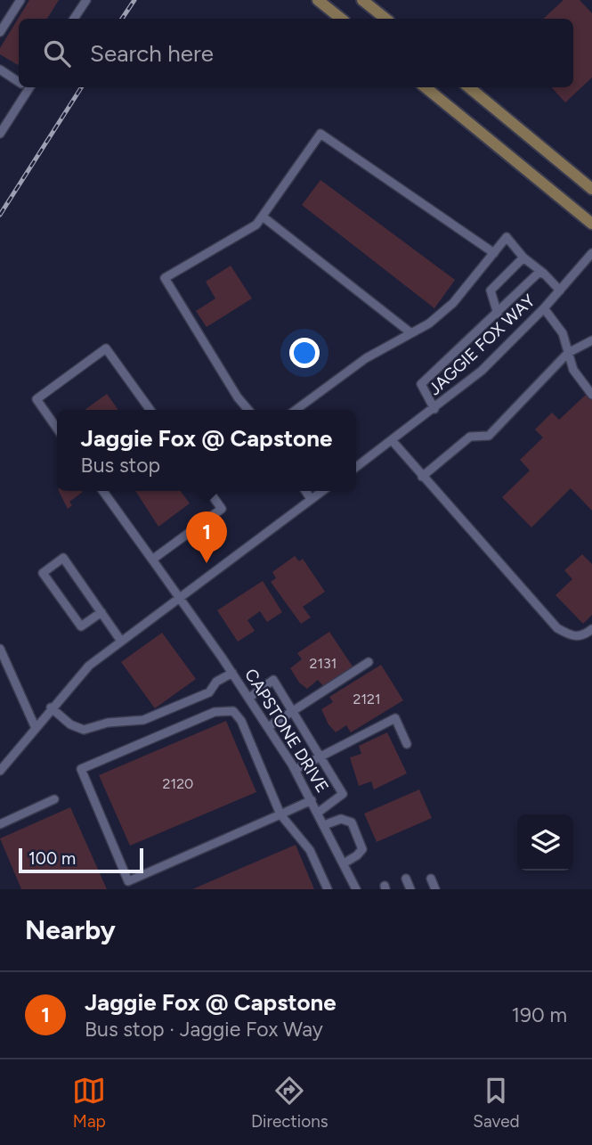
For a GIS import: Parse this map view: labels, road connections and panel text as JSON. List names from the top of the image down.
{
  "streets": {
    "street": ["JAGGIE FOX WAY", "CAPSTONE DRIVE"]
  },
  "house_numbers": ["2131", "2121", "2120"],
  "scale_bar": "100 m",
  "page": {
    "search": "Search here",
    "popup": ["Jaggie Fox @ Capstone", "Bus stop"],
    "pins": "1",
    "scale": "100 m",
    "heading": "Nearby",
    "list": [
      {
        "mark": "1",
        "name": "Jaggie Fox @ Capstone",
        "note": "Bus stop · Jaggie Fox Way",
        "value": "190 m"
      }
    ],
    "nav": ["Map", "Directions", "Saved"]
  }
}
